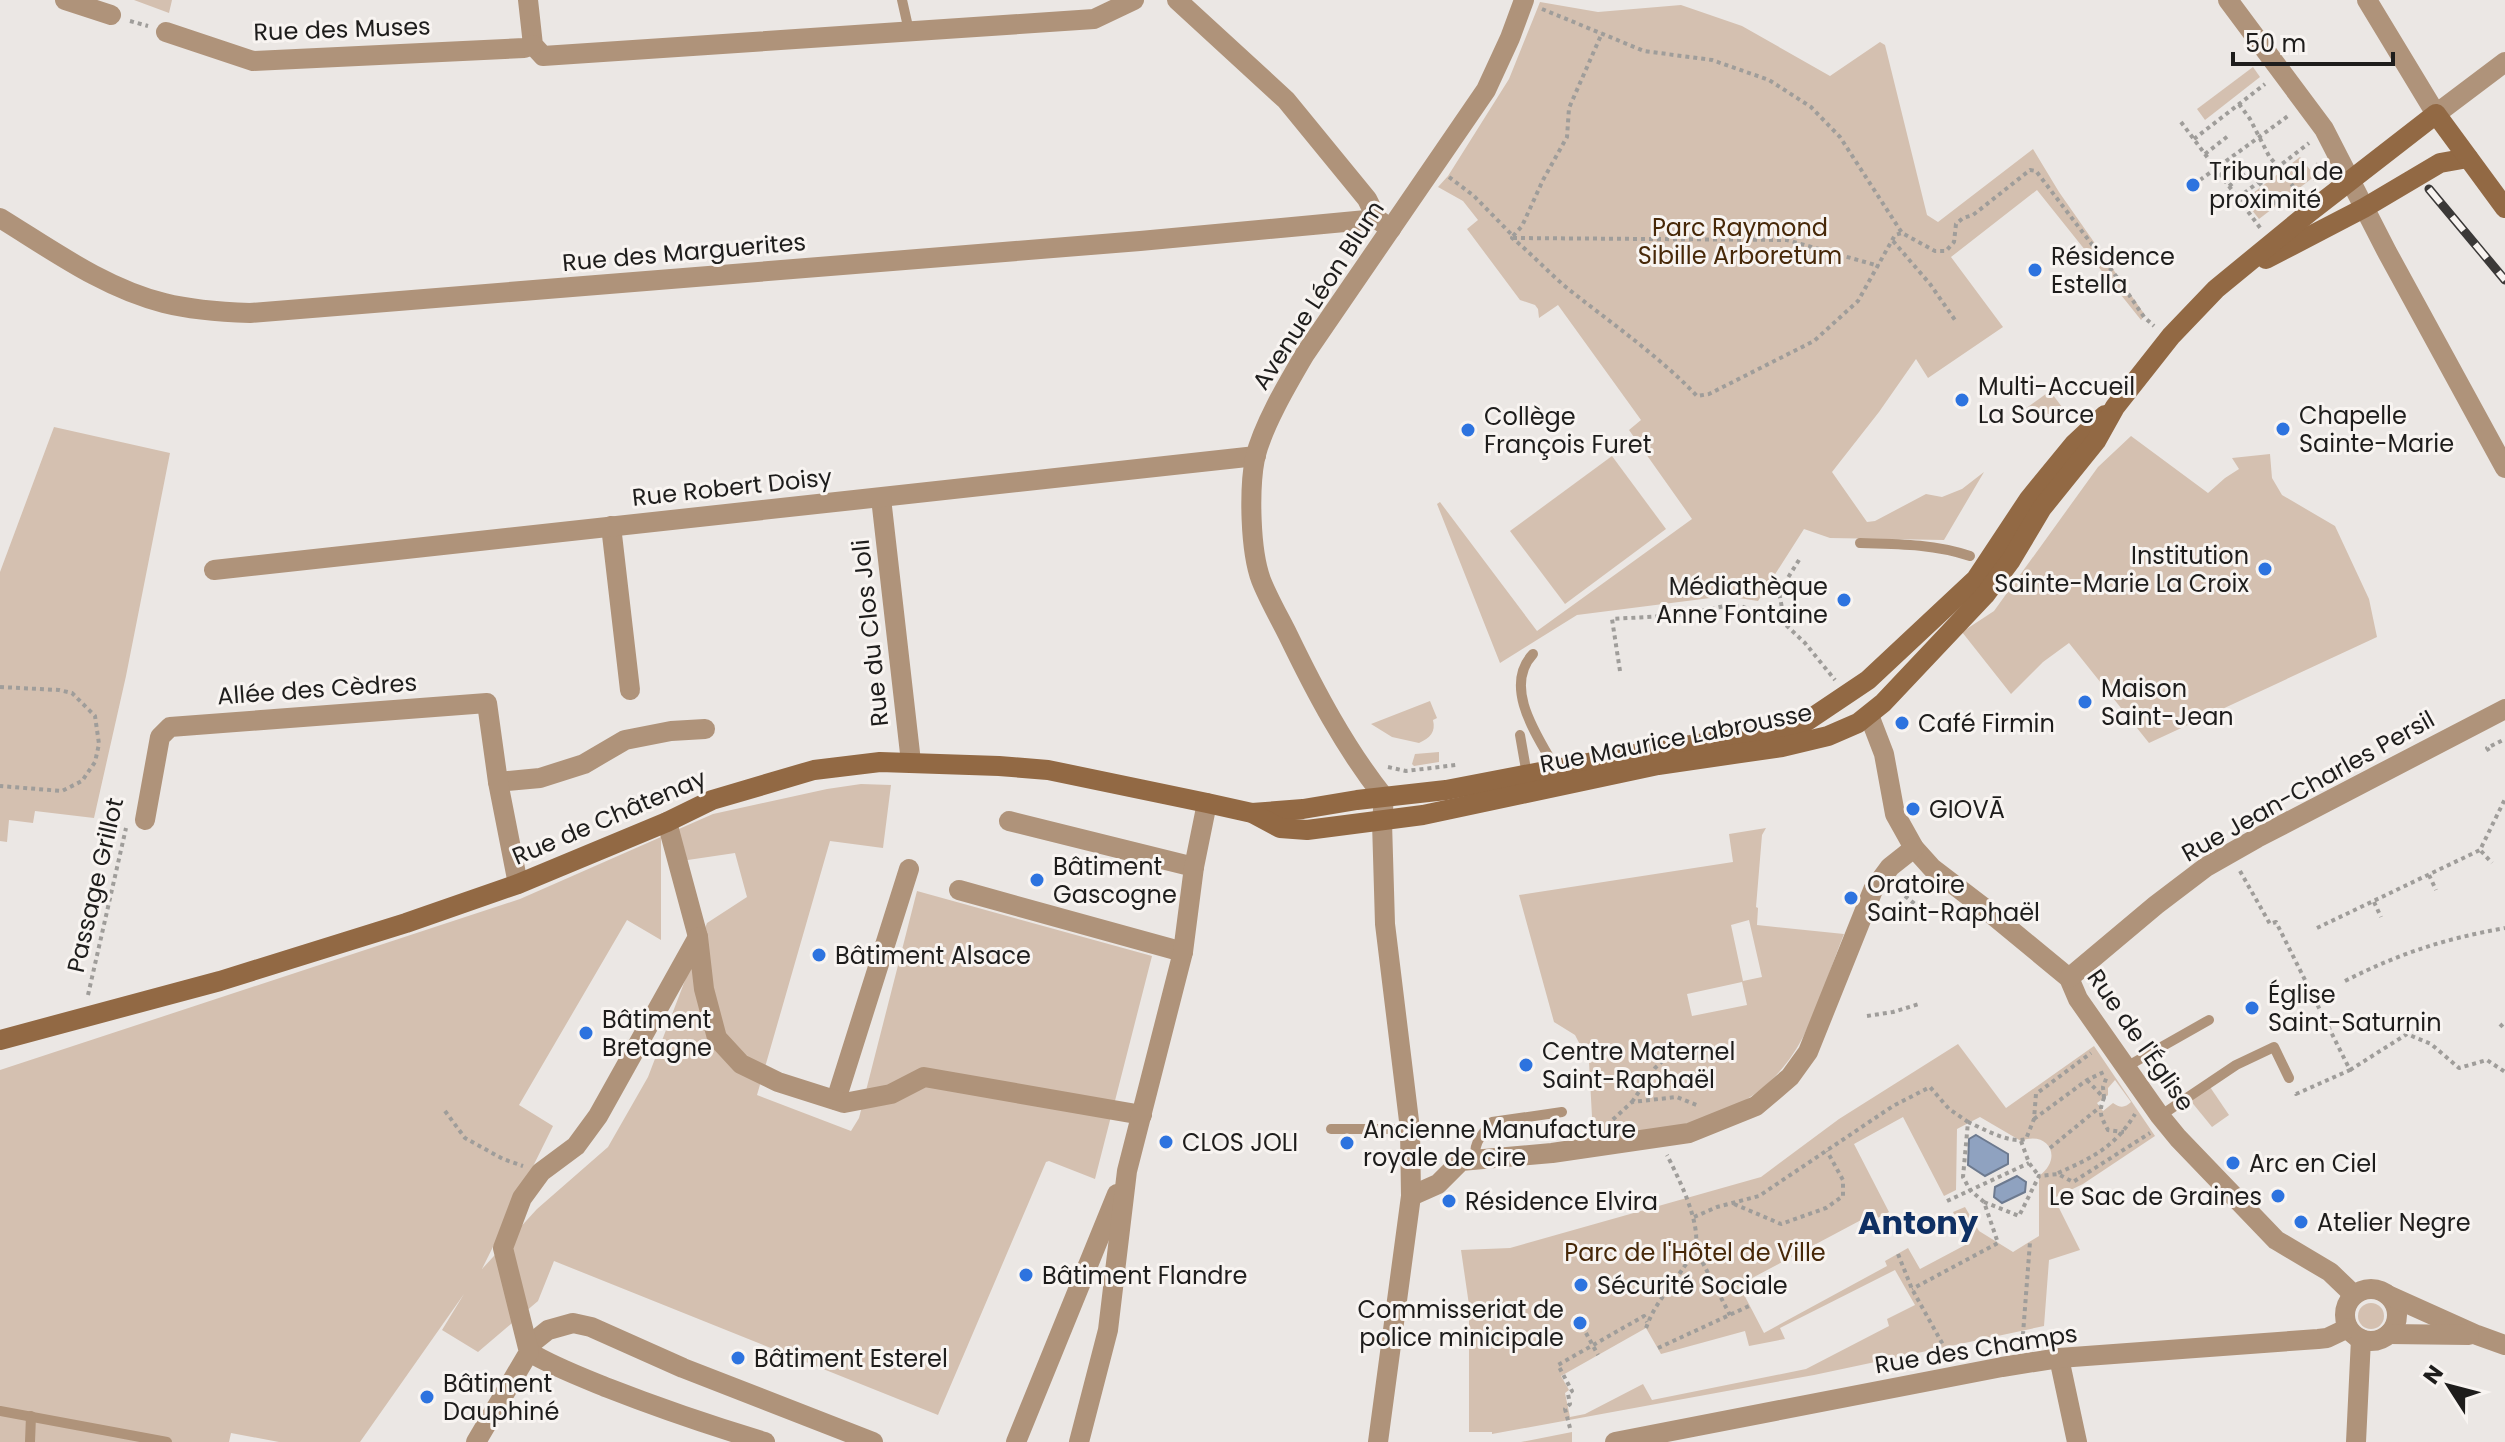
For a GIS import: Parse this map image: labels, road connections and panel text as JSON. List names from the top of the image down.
{
  "streets": {
    "main road": ["Rue Maurice Labrousse", "Rue de Châtenay"],
    "street": [
      "Rue des Muses",
      "Rue des Marguerites",
      "Avenue Léon Blum",
      "Rue Robert Doisy",
      "Rue du Clos Joli",
      "Allée des Cèdres",
      "Rue Jean-Charles Persil",
      "Rue de l'Église",
      "Rue des Champs"
    ],
    "path": ["Passage Grillot"]
  },
  "crossings": [
    ["Rue des Marguerites", "Avenue Léon Blum"],
    ["Avenue Léon Blum", "Rue Robert Doisy"],
    ["Avenue Léon Blum", "Rue Maurice Labrousse"],
    ["Avenue Léon Blum", "Rue de Châtenay"],
    ["Rue Robert Doisy", "Rue du Clos Joli"],
    ["Rue du Clos Joli", "Rue de Châtenay"],
    ["Allée des Cèdres", "Rue de Châtenay"],
    ["Allée des Cèdres", "Passage Grillot"],
    ["Rue Maurice Labrousse", "Rue de Châtenay"],
    ["Rue Maurice Labrousse", "Rue de l'Église"],
    ["Rue Jean-Charles Persil", "Rue de l'Église"],
    ["Rue de Châtenay", "Passage Grillot"],
    ["Rue de l'Église", "Rue des Champs"]
  ],
  "districts": ["Antony"],
  "parks": ["Parc Raymond Sibille Arboretum", "Parc de l'Hôtel de Ville"],
  "places": [
    "Tribunal de proximité",
    "Résidence Estella",
    "Multi-Accueil La Source",
    "Chapelle Sainte-Marie",
    "Collège François Furet",
    "Institution Sainte-Marie La Croix",
    "Médiathèque Anne Fontaine",
    "Maison Saint-Jean",
    "Café Firmin",
    "GIOVĀ",
    "Bâtiment Gascogne",
    "Oratoire Saint-Raphaël",
    "Bâtiment Alsace",
    "Église Saint-Saturnin",
    "Bâtiment Bretagne",
    "Centre Maternel Saint-Raphaël",
    "CLOS JOLI",
    "Ancienne Manufacture royale de cire",
    "Arc en Ciel",
    "Le Sac de Graines",
    "Résidence Elvira",
    "Atelier Negre",
    "Bâtiment Flandre",
    "Sécurité Sociale",
    "Commisseriat de police minicipale",
    "Bâtiment Esterel",
    "Bâtiment Dauphiné"
  ],
  "scale_bar": "50 m",
  "north": "top left"
}
